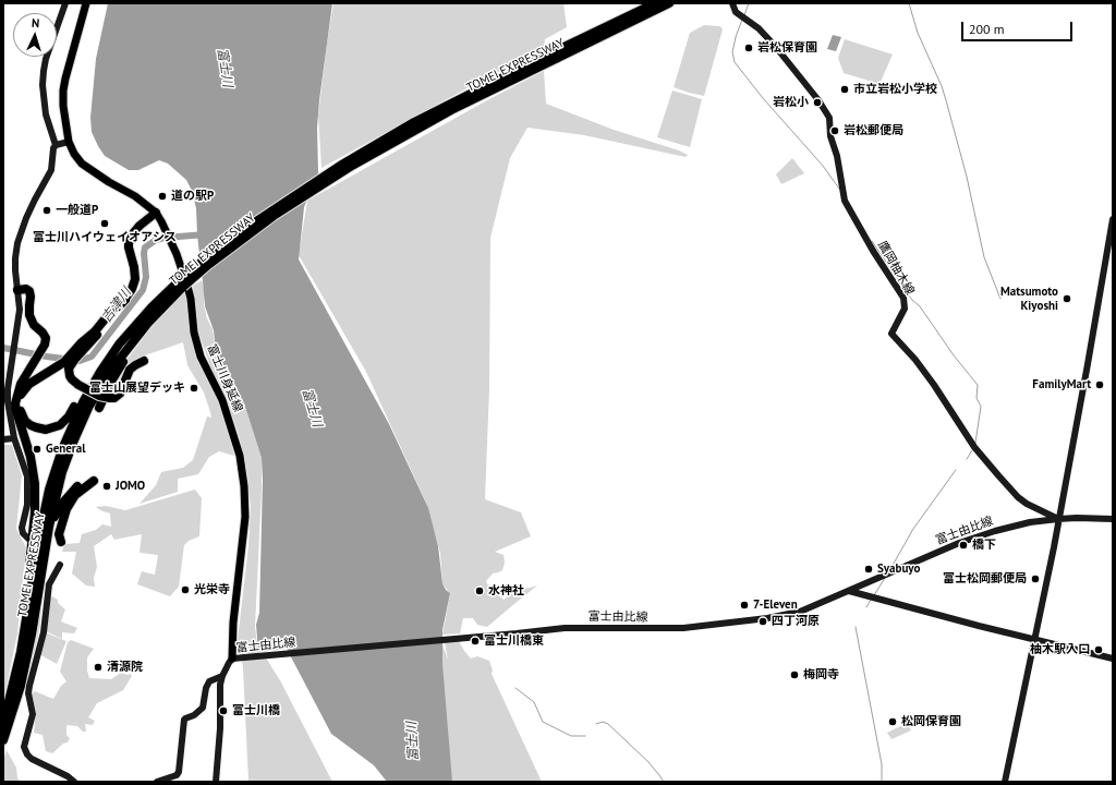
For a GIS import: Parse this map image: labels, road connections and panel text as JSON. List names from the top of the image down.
{
  "streets": {
    "highway": ["TOMEI EXPRESSWAY"],
    "main road": ["鷹岡柚木線", "富士川身延線", "富士由比線"]
  },
  "crossings": [
    ["鷹岡柚木線", "富士由比線"],
    ["富士川身延線", "富士由比線"]
  ],
  "water": ["富士川", "吉津川"],
  "places": [
    "岩松保育園",
    "市立岩松小学校",
    "岩松小",
    "岩松郵便局",
    "道の駅P",
    "一般道P",
    "富士川ハイウェイオアシス",
    "Matsumoto Kiyoshi",
    "FamilyMart",
    "富士山展望デッキ",
    "General",
    "JOMO",
    "橋下",
    "Syabuyo",
    "富士松岡郵便局",
    "光栄寺",
    "水神社",
    "7-Eleven",
    "四丁河原",
    "富士川橋東",
    "柚木駅入口",
    "清源院",
    "梅岡寺",
    "富士川橋",
    "松岡保育園"
  ],
  "scale_bar": "200 m",
  "north": "top"
}
